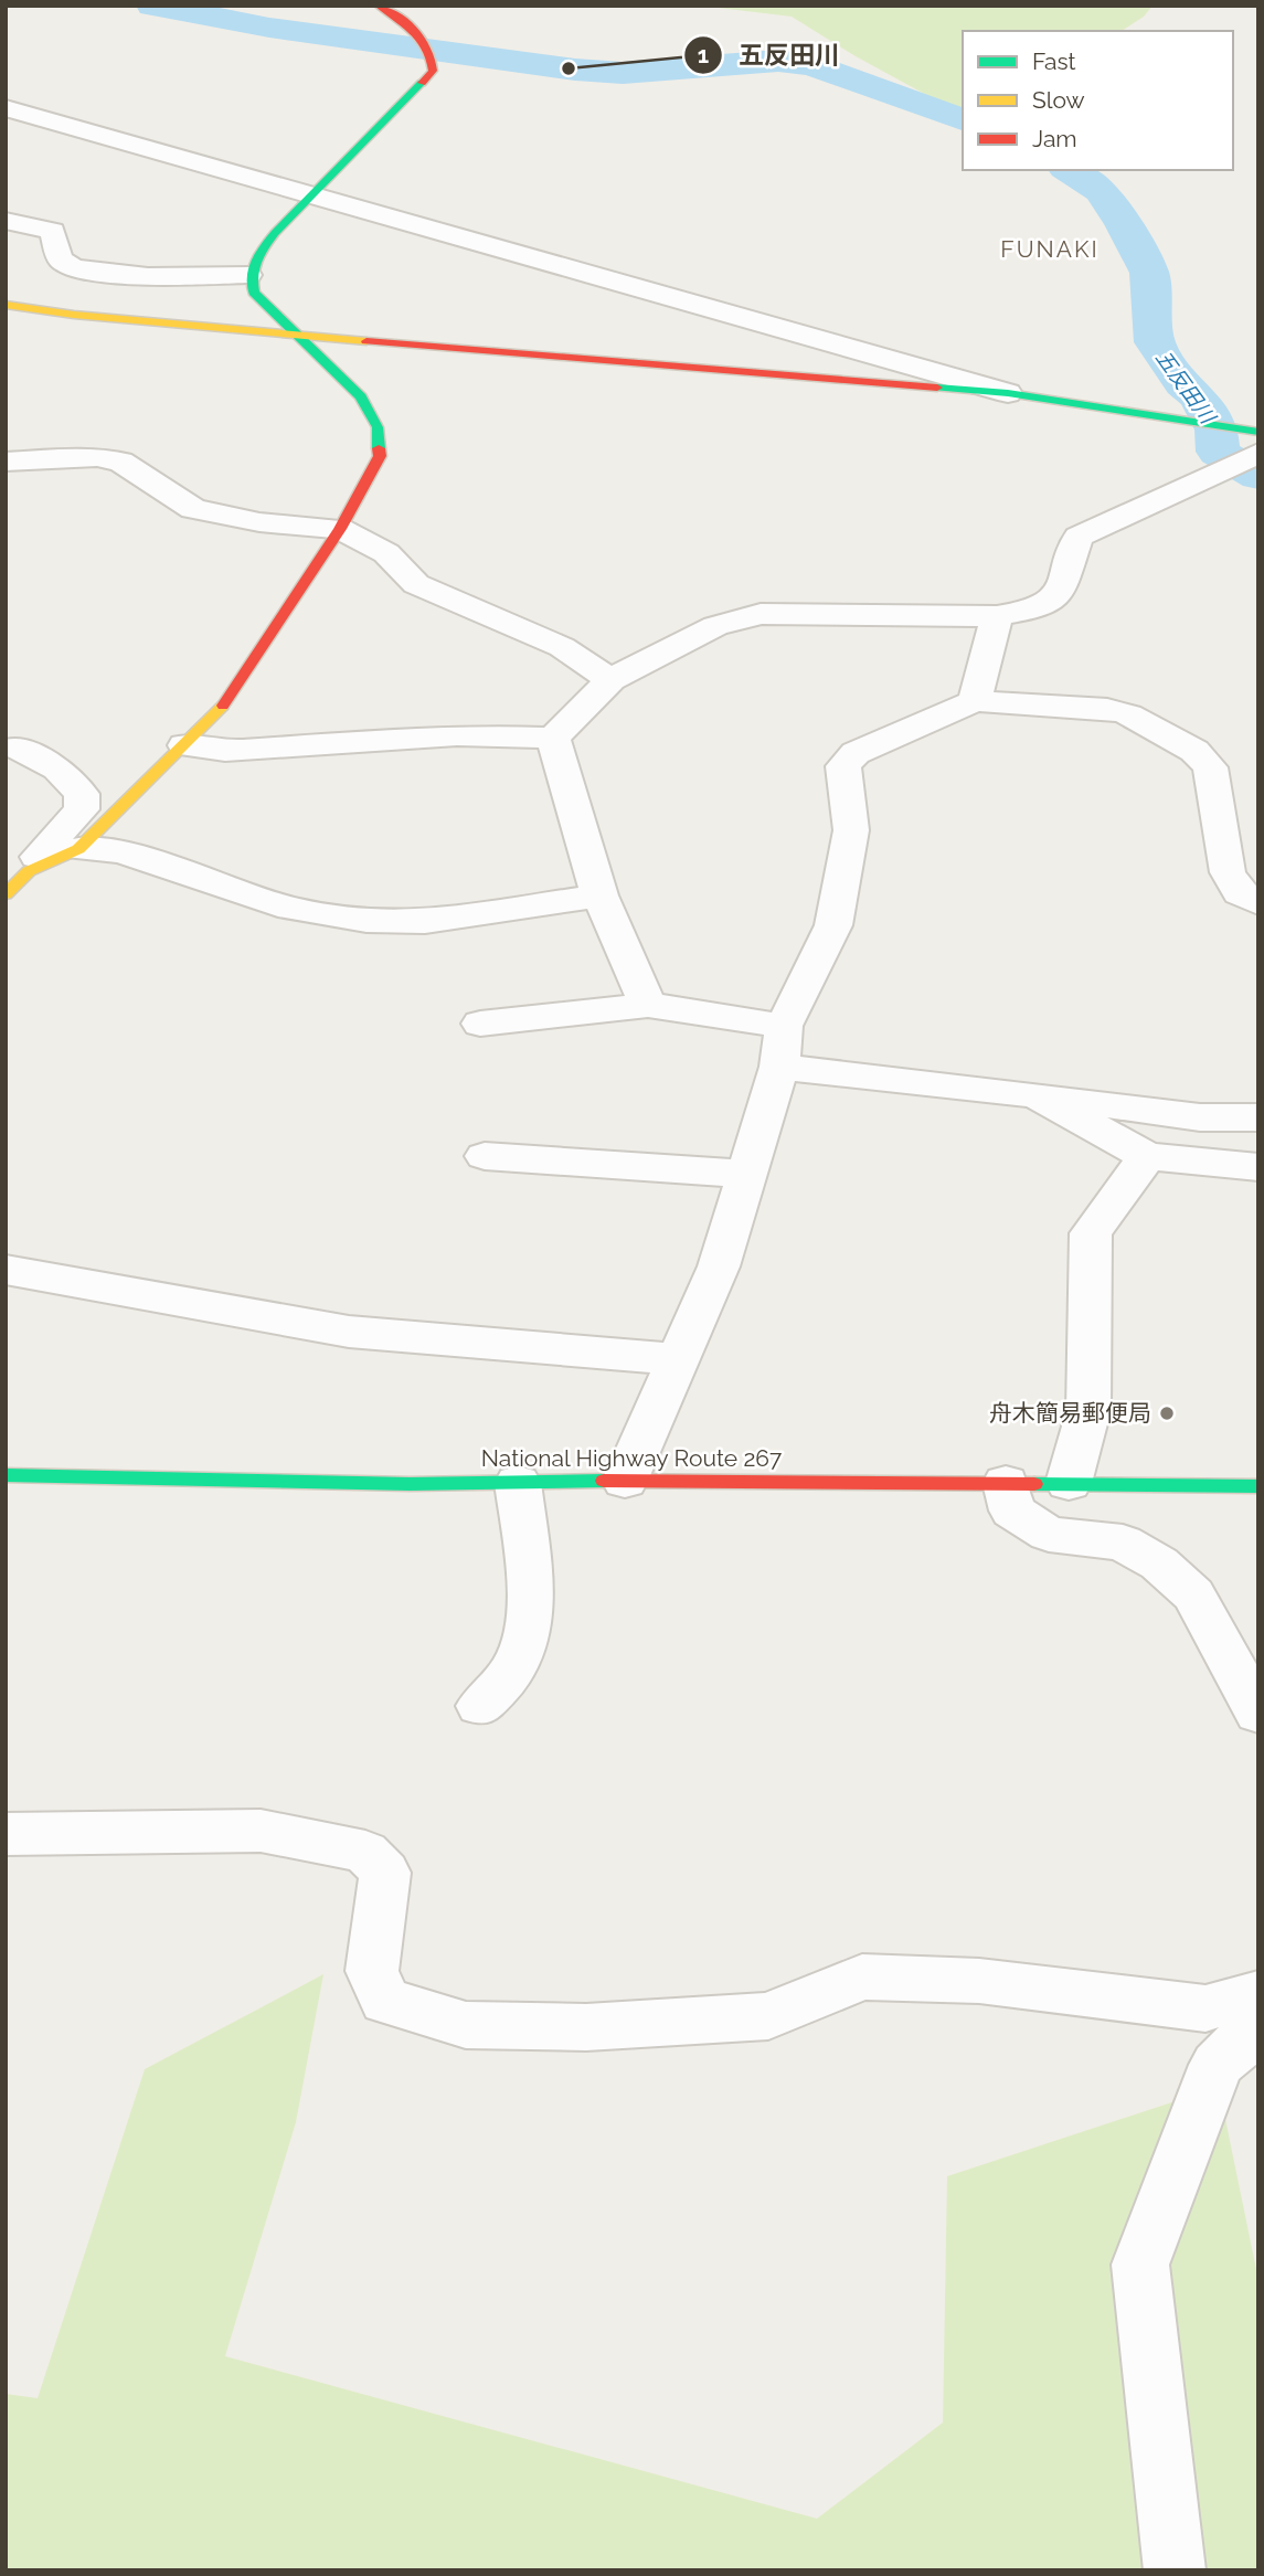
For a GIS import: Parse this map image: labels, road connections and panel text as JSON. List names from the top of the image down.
{
  "streets": {
    "main road": ["National Highway Route 267"]
  },
  "districts": ["FUNAKI"],
  "water": ["五反田川"],
  "places": ["五反田川", "舟木簡易郵便局"],
  "legend": ["Fast", "Slow", "Jam"]
}
